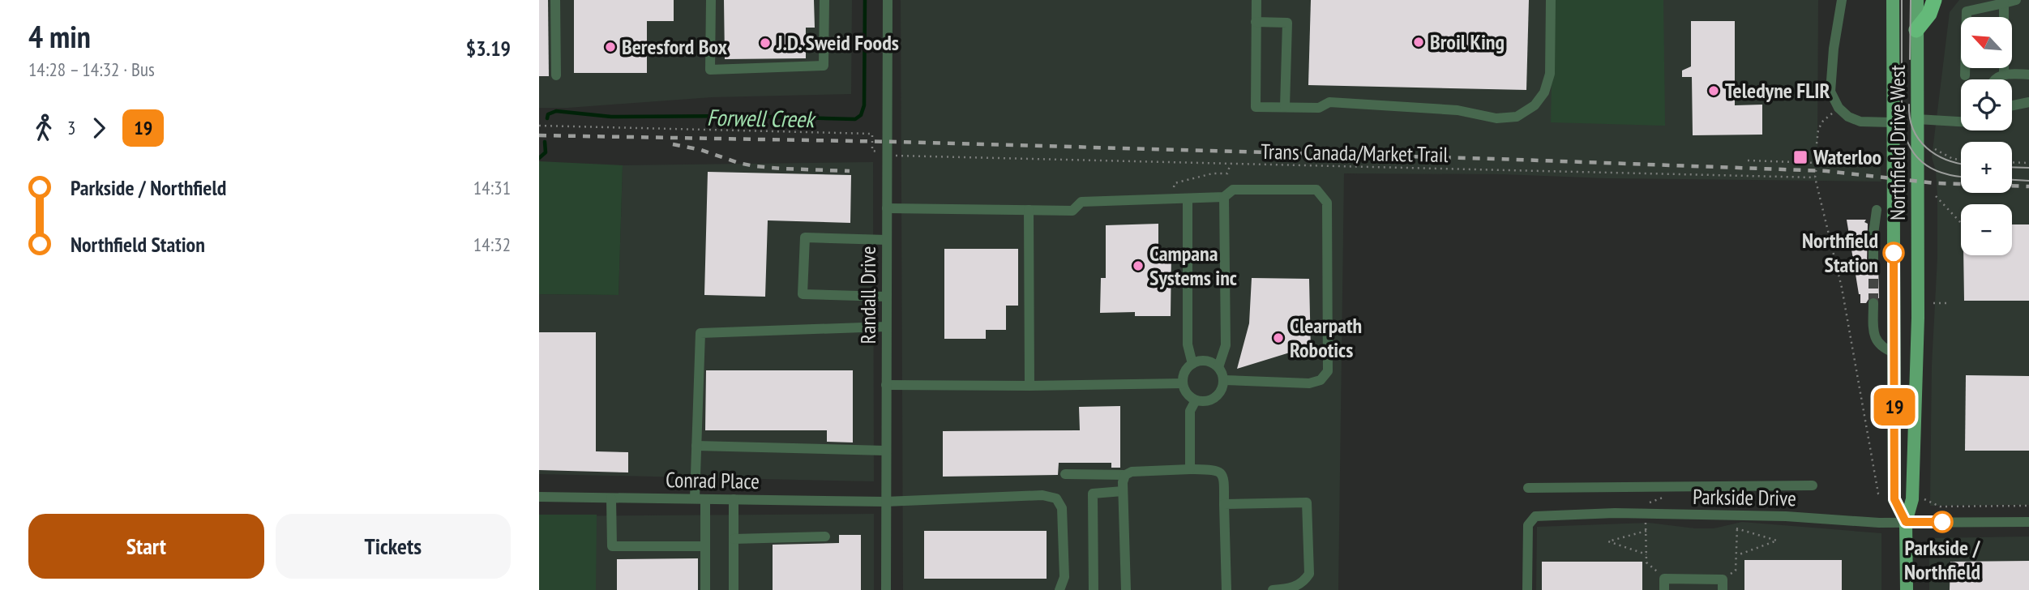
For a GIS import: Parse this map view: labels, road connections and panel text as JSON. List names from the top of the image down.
{
  "streets": {
    "main road": ["Northfield Drive West"],
    "street": ["Randall Drive", "Conrad Place", "Parkside Drive"],
    "path": ["Trans Canada/Market Trail"]
  },
  "crossings": [
    ["Northfield Drive West", "Parkside Drive"],
    ["Randall Drive", "Conrad Place"]
  ],
  "water": ["Forwell Creek"],
  "places": {
    "other": [
      "Broil King",
      "J.D. Sweid Foods",
      "Beresford Box",
      "Teledyne FLIR",
      "Northfield Station",
      "Campana Systems inc",
      "Clearpath Robotics",
      "Parkside / Northfield"
    ],
    "transit": ["Waterloo"]
  },
  "lines": ["bus line 19"],
  "north": "top left",
  "page": {
    "heading": ["4 min", "14:28 – 14:32 · Bus", "$3.19"],
    "on_map": "19",
    "map_buttons": ["+", "−"],
    "legs": ["3", "19"],
    "list": [
      {
        "name": "Parkside / Northfield",
        "value": "14:31"
      },
      {
        "name": "Northfield Station",
        "value": "14:32"
      }
    ],
    "buttons": ["Start", "Tickets"]
  }
}
